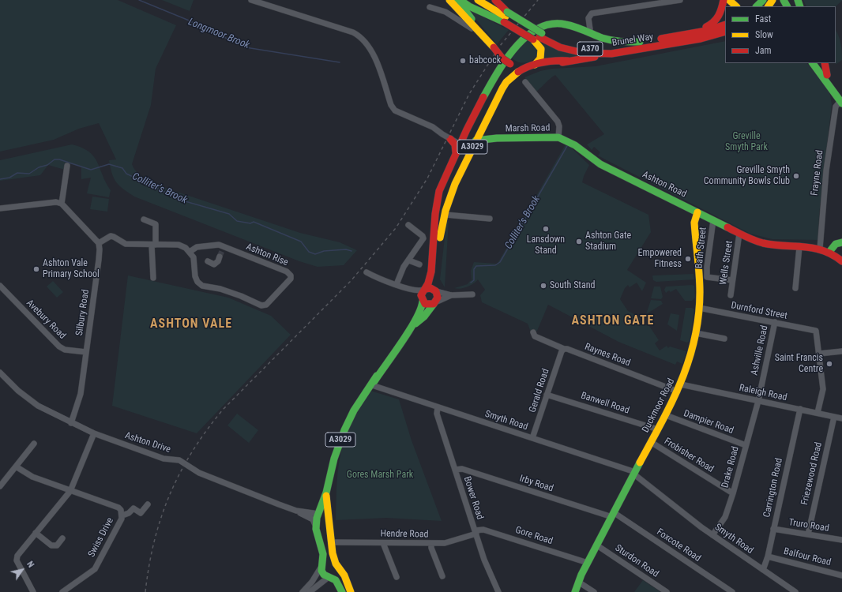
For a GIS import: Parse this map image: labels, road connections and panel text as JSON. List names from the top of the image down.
{
  "streets": {
    "main road": [
      "Brunel Way",
      "A370",
      "Marsh Road",
      "A3029",
      "Ashton Road",
      "Duckmoor Road"
    ],
    "street": [
      "Frayne Road",
      "Bath Street",
      "Ashton Rise",
      "Wells Street",
      "Durnford Street",
      "Silbury Road",
      "Avebury Road",
      "Ashville Road",
      "Raynes Road",
      "Gerald Road",
      "Raleigh Road",
      "Banwell Road",
      "Smyth Road",
      "Dampier Road",
      "Ashton Drive",
      "Frobisher Road",
      "Drake Road",
      "Friezewood Road",
      "Irby Road",
      "Carrington Road",
      "Bower Road",
      "Truro Road",
      "Hendre Road",
      "Gore Road",
      "Swiss Drive",
      "Foxcote Road",
      "Balfour Road",
      "Sturdon Road"
    ]
  },
  "crossings": [
    ["Brunel Way", "A3029"],
    ["Marsh Road", "A3029"],
    ["Marsh Road", "Ashton Road"],
    ["A3029", "Smyth Road"],
    ["A3029", "Ashton Drive"],
    ["A3029", "Hendre Road"],
    ["Frayne Road", "Ashton Road"],
    ["Ashton Road", "Bath Street"],
    ["Ashton Road", "Wells Street"],
    ["Ashton Road", "Duckmoor Road"],
    ["Bath Street", "Wells Street"],
    ["Durnford Street", "Ashville Road"],
    ["Durnford Street", "Duckmoor Road"],
    ["Silbury Road", "Avebury Road"],
    ["Silbury Road", "Ashton Drive"],
    ["Ashville Road", "Raleigh Road"],
    ["Ashville Road", "Drake Road"],
    ["Raynes Road", "Gerald Road"],
    ["Raynes Road", "Duckmoor Road"],
    ["Gerald Road", "Banwell Road"],
    ["Gerald Road", "Smyth Road"],
    ["Raleigh Road", "Duckmoor Road"],
    ["Raleigh Road", "Drake Road"],
    ["Raleigh Road", "Friezewood Road"],
    ["Raleigh Road", "Carrington Road"],
    ["Banwell Road", "Duckmoor Road"],
    ["Duckmoor Road", "Smyth Road"],
    ["Duckmoor Road", "Dampier Road"],
    ["Duckmoor Road", "Frobisher Road"],
    ["Duckmoor Road", "Irby Road"],
    ["Duckmoor Road", "Gore Road"],
    ["Duckmoor Road", "Foxcote Road"],
    ["Duckmoor Road", "Sturdon Road"],
    ["Smyth Road", "Drake Road"],
    ["Smyth Road", "Carrington Road"],
    ["Smyth Road", "Bower Road"],
    ["Dampier Road", "Drake Road"],
    ["Frobisher Road", "Drake Road"],
    ["Friezewood Road", "Truro Road"],
    ["Irby Road", "Bower Road"],
    ["Irby Road", "Foxcote Road"],
    ["Carrington Road", "Truro Road"],
    ["Carrington Road", "Balfour Road"],
    ["Bower Road", "Hendre Road"],
    ["Bower Road", "Gore Road"],
    ["Hendre Road", "Gore Road"]
  ],
  "districts": ["ASHTON GATE", "ASHTON VALE"],
  "water": ["Longmoor Brook", "Colliter's Brook"],
  "parks": ["Greville Smyth Park", "Gores Marsh Park"],
  "places": [
    "babcock",
    "Greville Smyth Community Bowls Club",
    "Lansdown Stand",
    "Ashton Gate Stadium",
    "Empowered Fitness",
    "Ashton Vale Primary School",
    "South Stand",
    "Saint Francis Centre"
  ],
  "legend": ["Fast", "Slow", "Jam"],
  "north": "top right"
}
